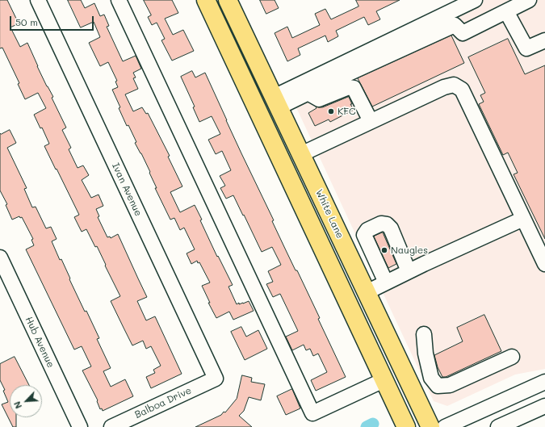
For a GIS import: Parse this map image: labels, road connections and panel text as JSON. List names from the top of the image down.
{
  "streets": {
    "main road": ["White Lane"],
    "street": ["Ivan Avenue", "Hub Avenue", "Balboa Drive"]
  },
  "crossings": [
    ["Ivan Avenue", "Balboa Drive"]
  ],
  "places": ["KFC", "Naugles"],
  "scale_bar": "50 m",
  "north": "bottom left"
}
